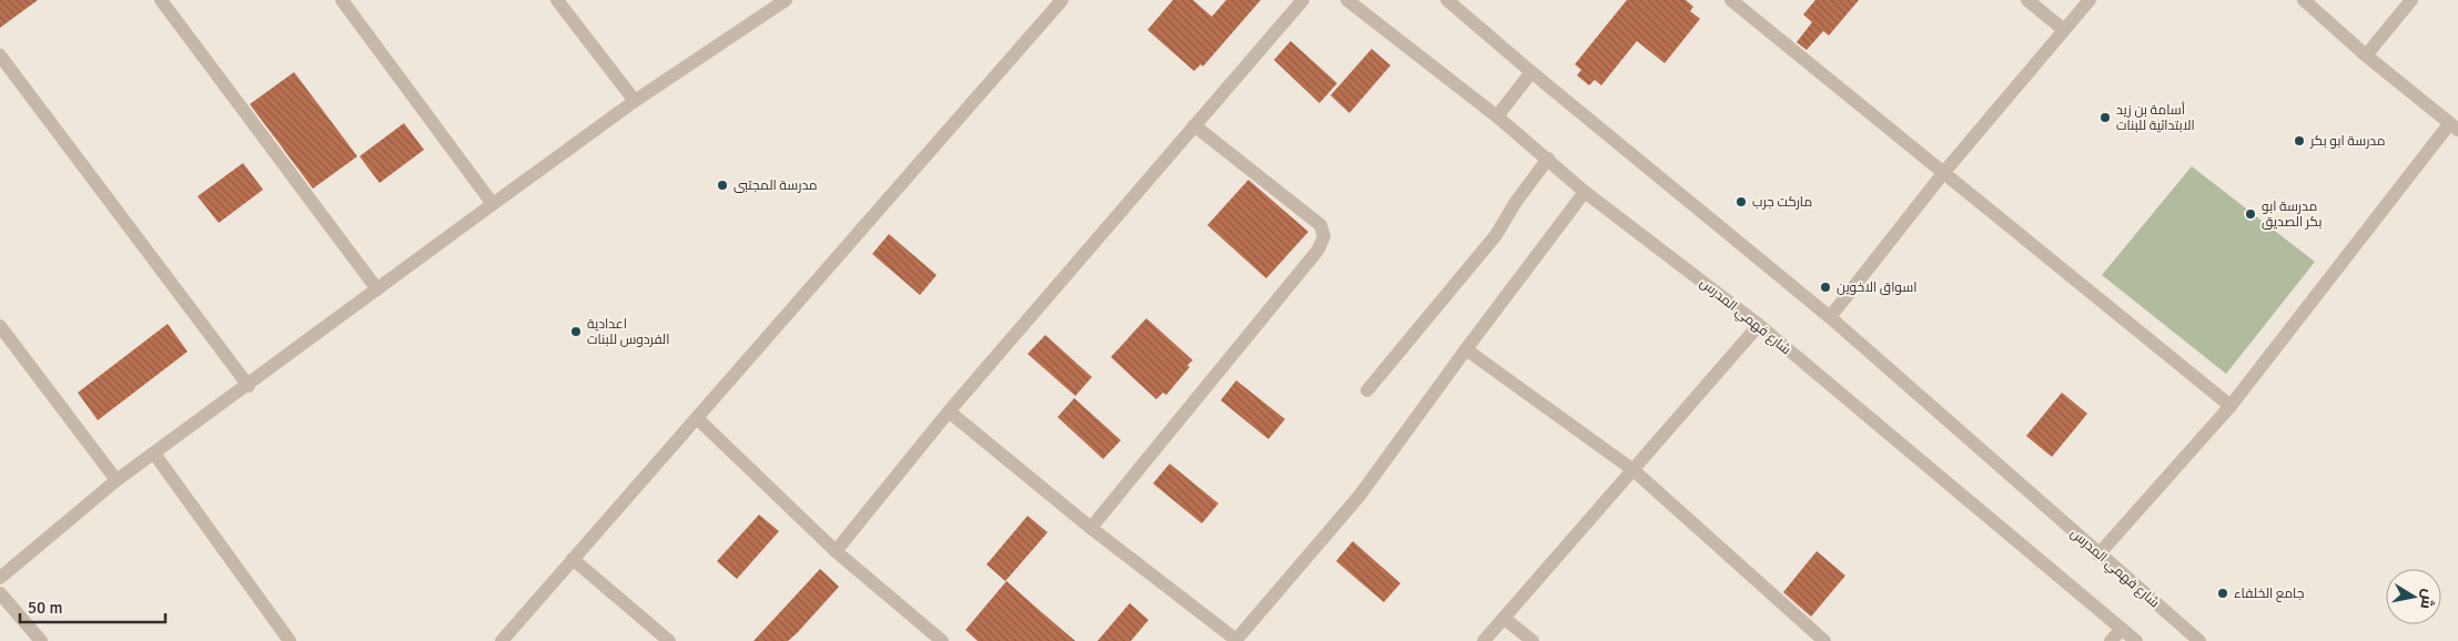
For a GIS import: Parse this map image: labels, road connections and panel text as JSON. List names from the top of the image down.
{
  "streets": {
    "street": ["شارع فهمي المدرس"]
  },
  "places": [
    "أسامة بن زيد الابتدائية للبنات",
    "مدرسة ابو بكر",
    "مدرسة المجتبى",
    "ماركت جرب",
    "مدرسة ابو بكر الصديق",
    "اسواق الاخوين",
    "اعدادية الفردوس للبنات",
    "جامع الخلفاء"
  ],
  "scale_bar": "50 m",
  "north": "right"
}
